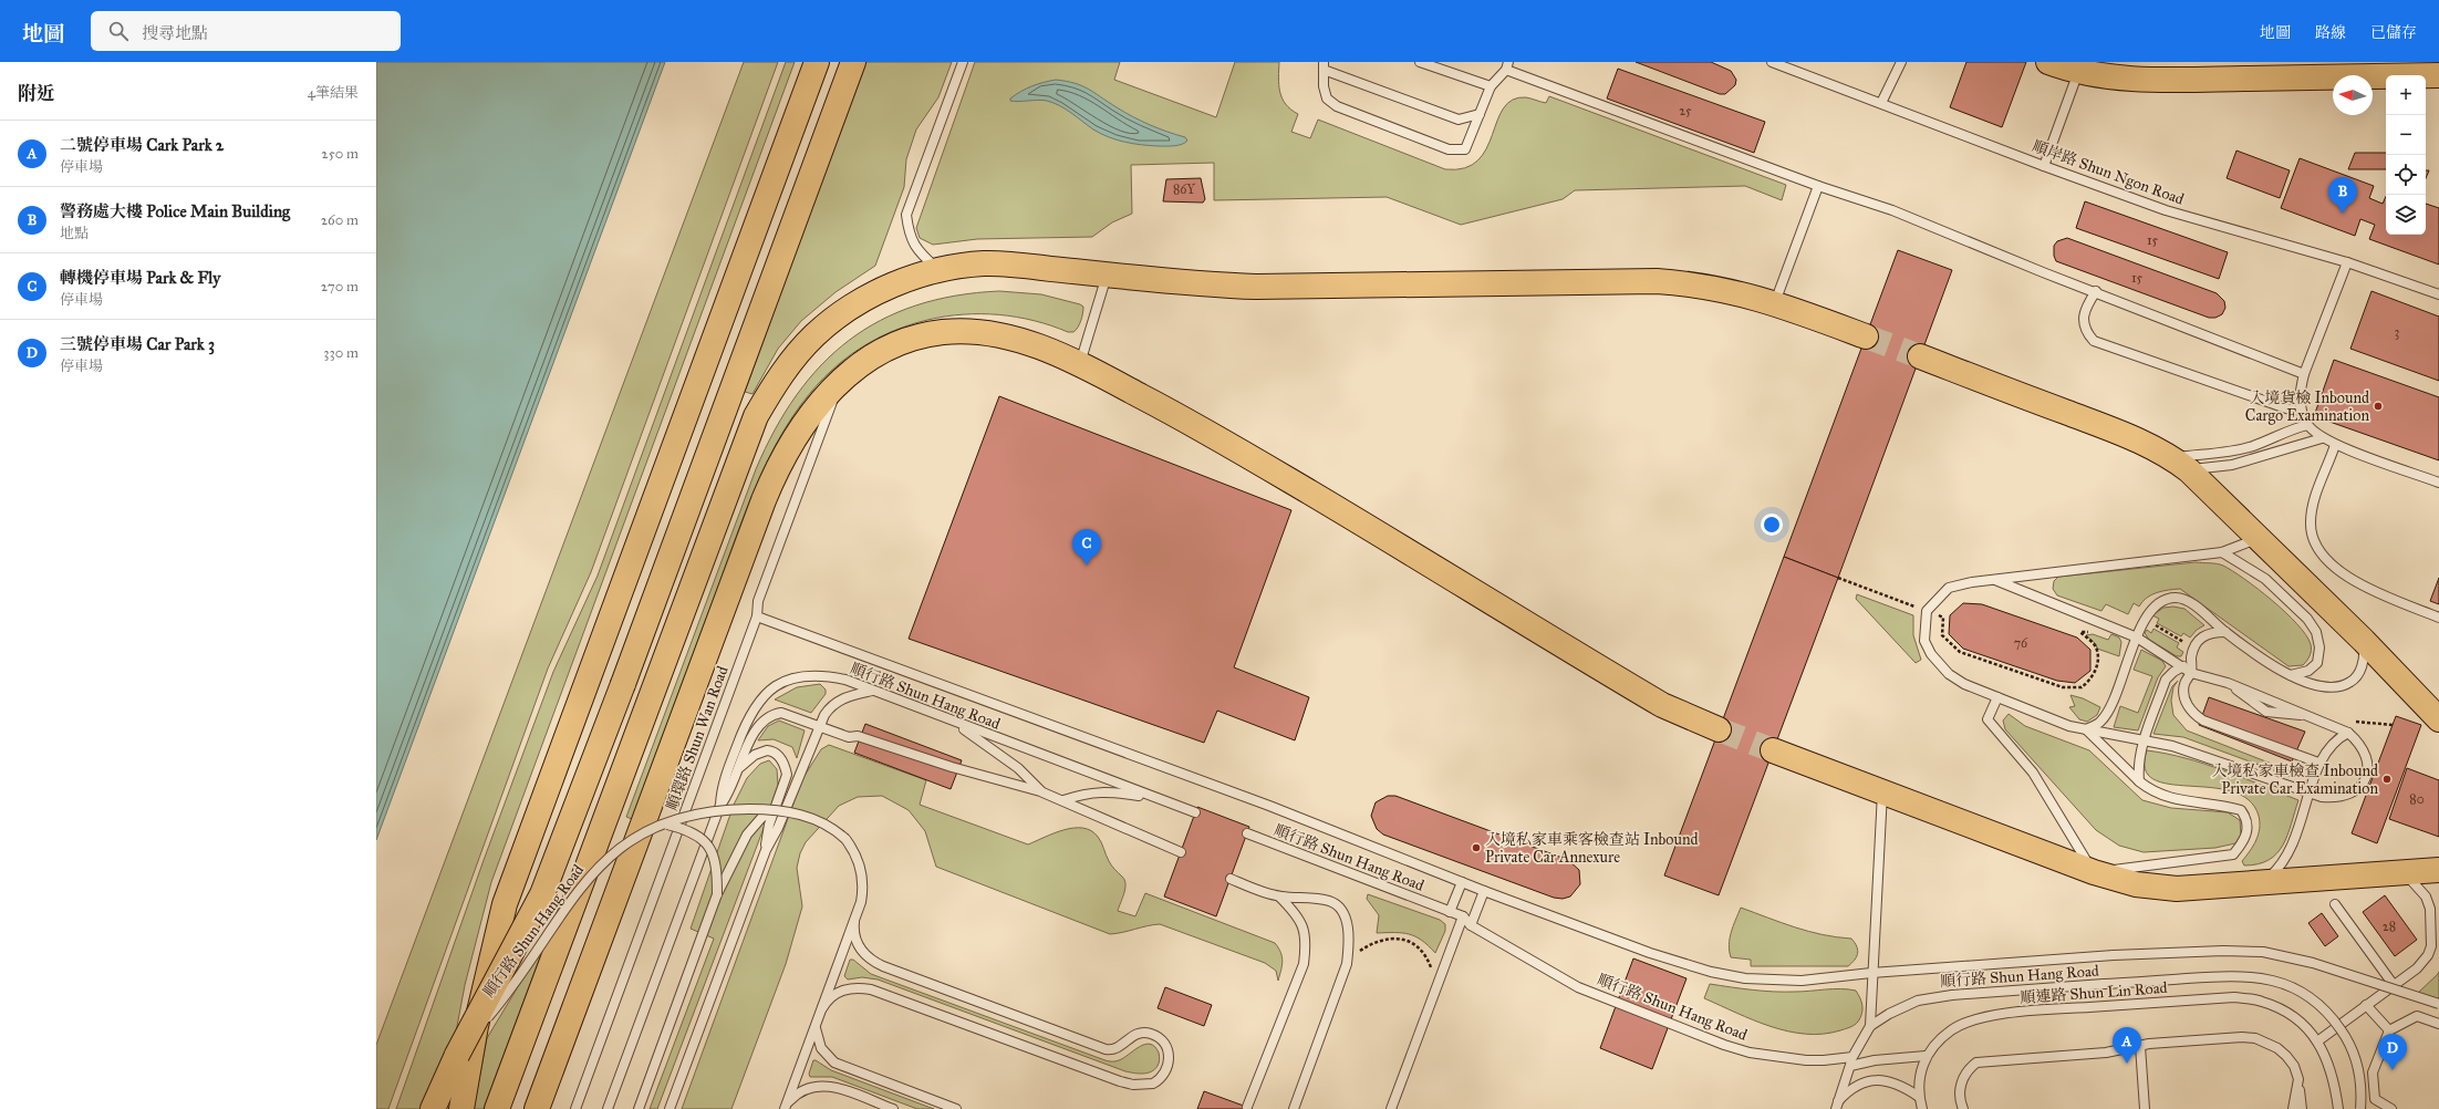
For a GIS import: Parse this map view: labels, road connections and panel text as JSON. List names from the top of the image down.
{
  "streets": {
    "lane": [
      "順岸路 Shun Ngon Road",
      "順行路 Shun Hang Road",
      "順環路 Shun Wan Road",
      "順連路 Shun Lin Road"
    ]
  },
  "places": ["入境貨檢 Inbound Cargo Examination", "入境私家車檢查 Inbound Private Car Examination", "入境私家車乘客檢查站 Inbound Private Car Annexure"],
  "house_numbers": [
    "25",
    "86Y",
    "15",
    "15",
    "3",
    "76",
    "80",
    "28"
  ],
  "north": "left",
  "page": {
    "header": "地圖",
    "search": "搜尋地點",
    "nav": ["地圖", "路線", "已儲存"],
    "heading": ["附近", "4筆結果"],
    "map_buttons": ["+", "−"],
    "list": [
      {
        "mark": "A",
        "name": "二號停車場 Cark Park 2",
        "note": "停車場",
        "value": "250 m"
      },
      {
        "mark": "B",
        "name": "警務處大樓 Police Main Building",
        "note": "地點",
        "value": "260 m"
      },
      {
        "mark": "C",
        "name": "轉機停車場 Park & Fly",
        "note": "停車場",
        "value": "270 m"
      },
      {
        "mark": "D",
        "name": "三號停車場 Car Park 3",
        "note": "停車場",
        "value": "330 m"
      }
    ],
    "pins": [
      "B",
      "C",
      "A",
      "D"
    ]
  }
}
